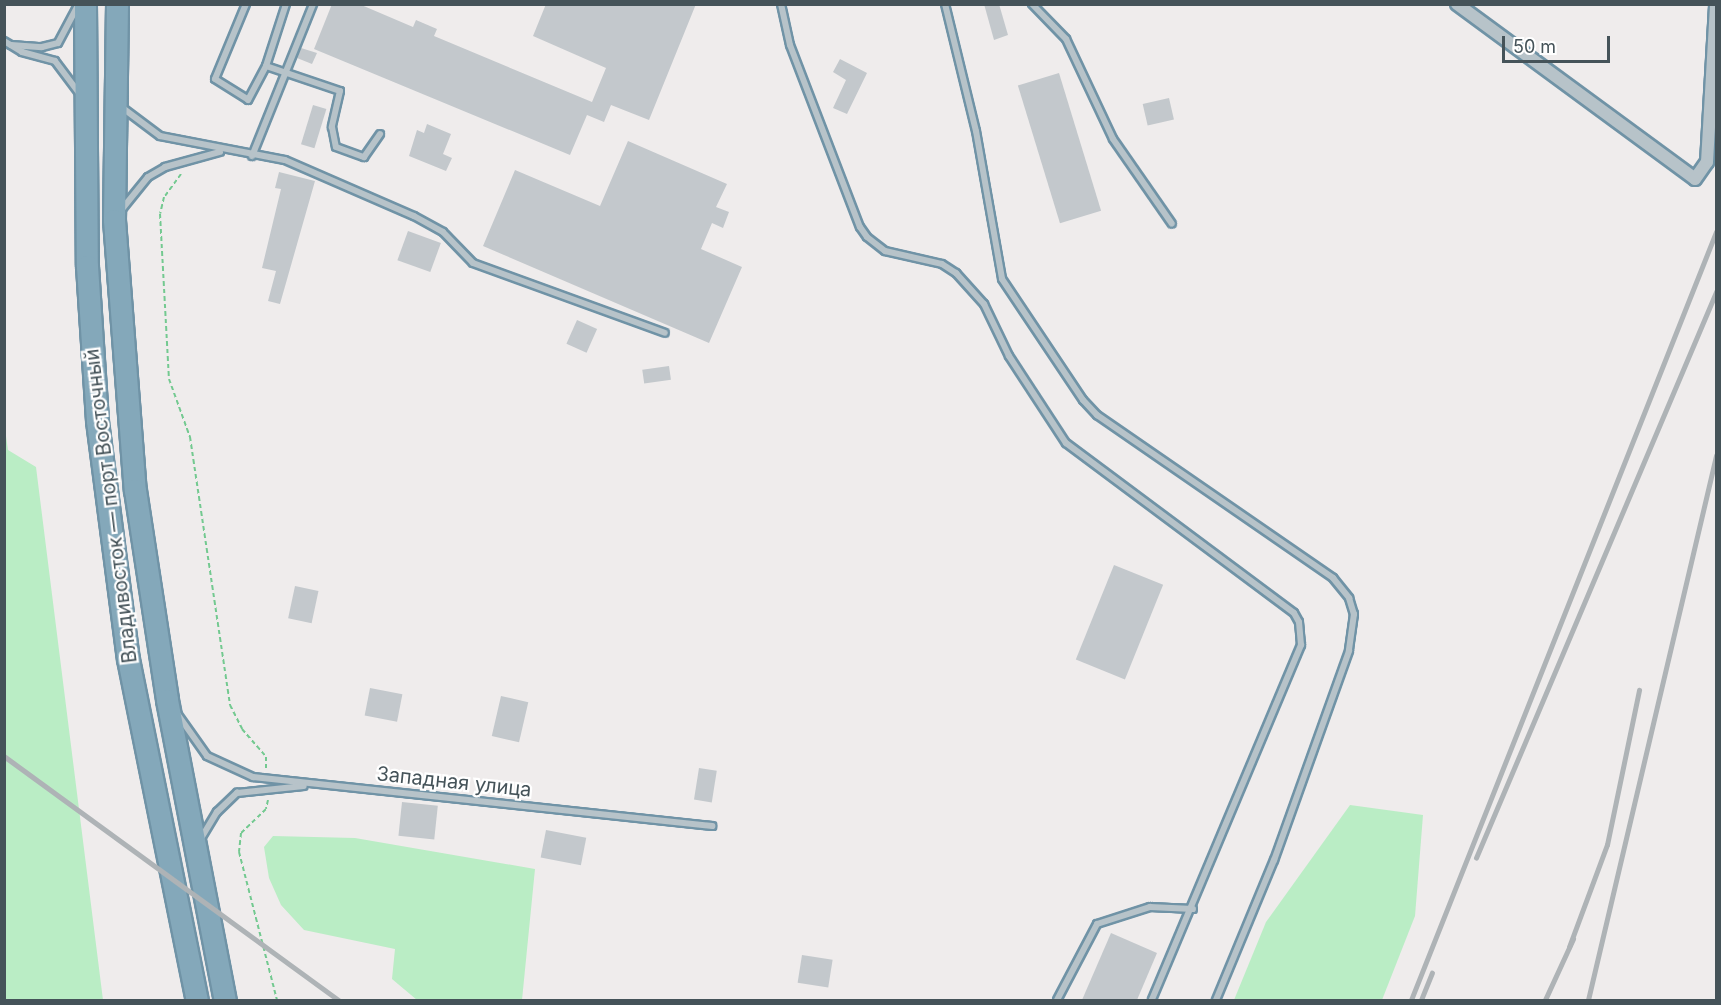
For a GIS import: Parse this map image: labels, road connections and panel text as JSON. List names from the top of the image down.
{
  "streets": {
    "highway": ["Владивосток — порт Восточный"],
    "lane": ["Западная улица"]
  },
  "crossings": [
    ["Владивосток — порт Восточный", "Западная улица"]
  ],
  "scale_bar": "50 m"
}
